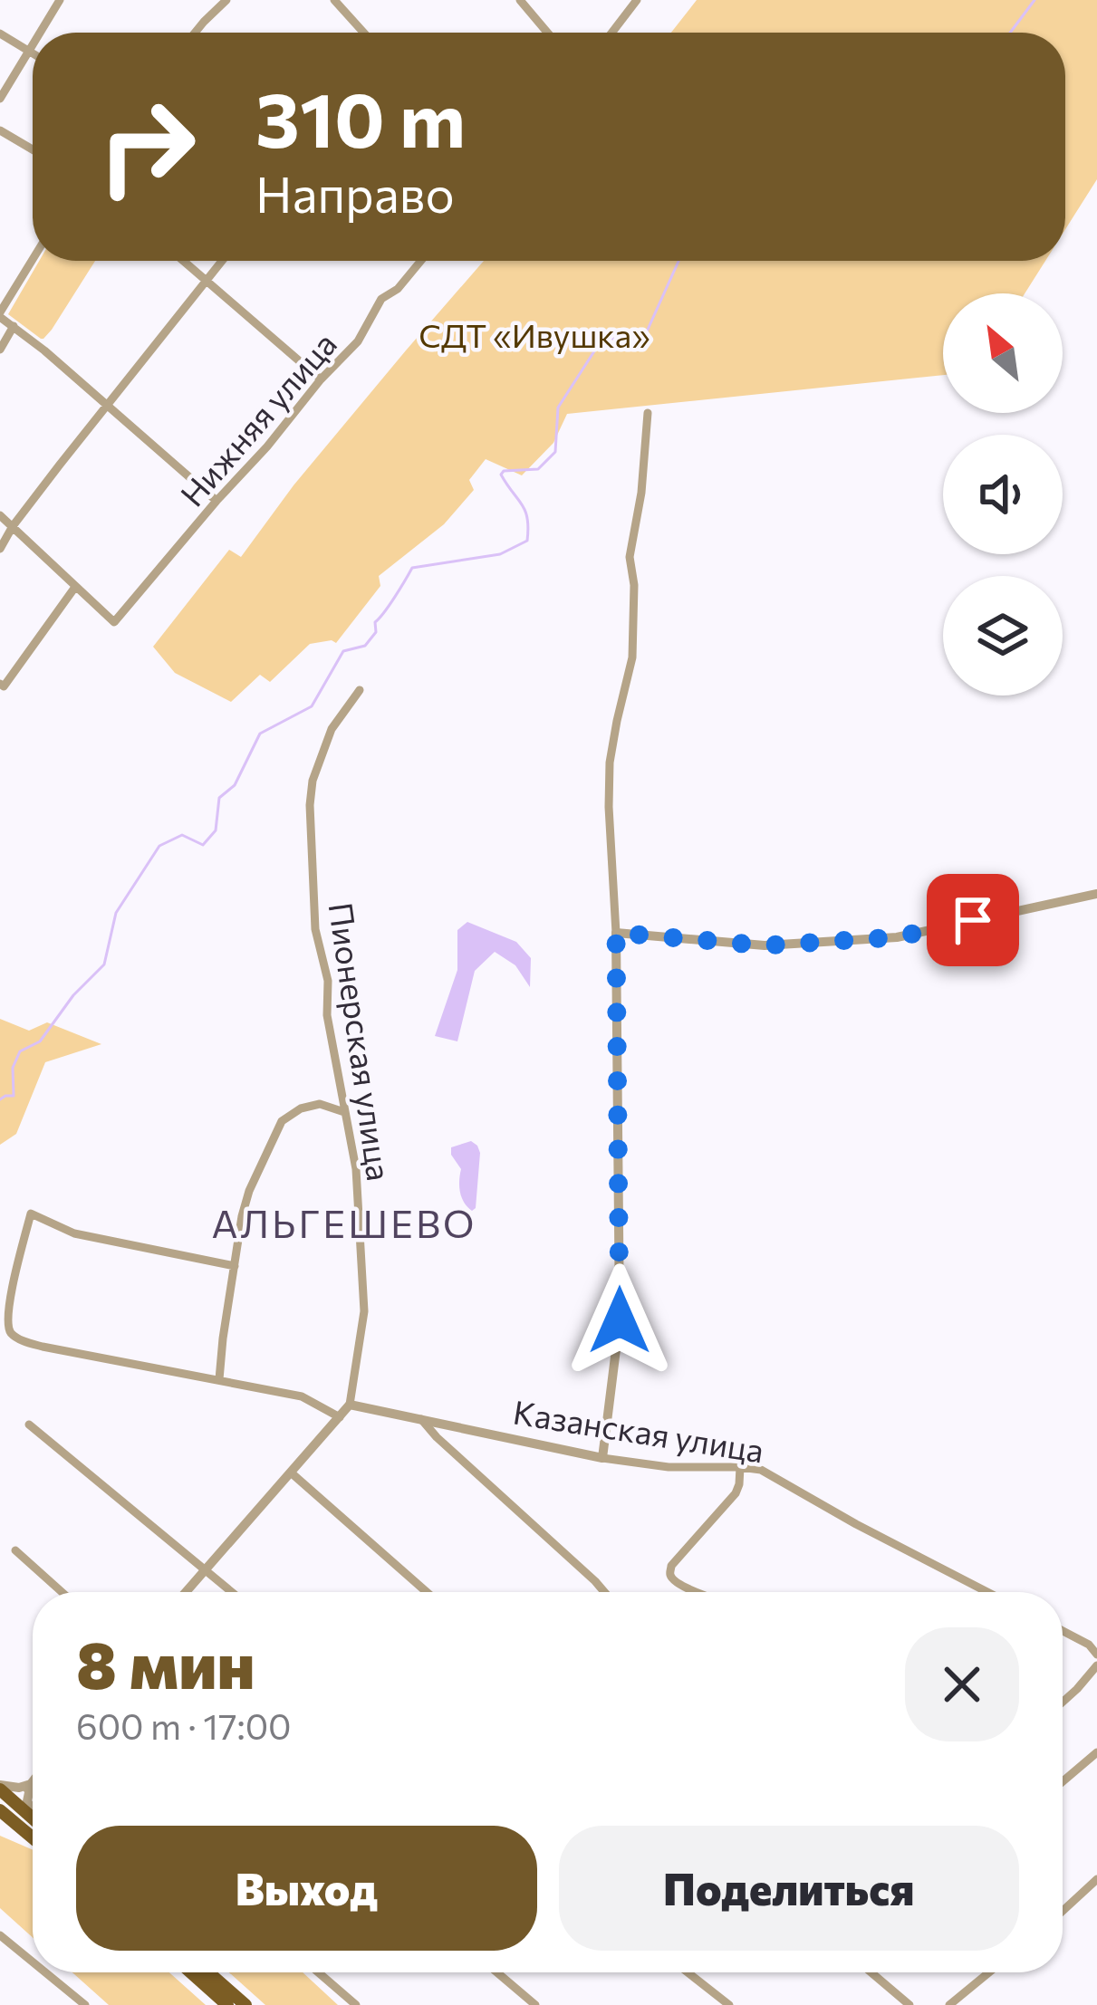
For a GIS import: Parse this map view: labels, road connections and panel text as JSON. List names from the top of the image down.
{
  "streets": {
    "street": ["Нижняя улица", "Пионерская улица", "Казанская улица"]
  },
  "crossings": [
    ["Пионерская улица", "Казанская улица"]
  ],
  "districts": ["АЛЬГЕШЕВО"],
  "parks": ["СДТ «Ивушка»"],
  "north": "top left",
  "page": {
    "turn": ["310 m", "Направо"],
    "heading": ["8 мин", "600 m · 17:00"],
    "buttons": ["Выход", "Поделиться"]
  }
}
